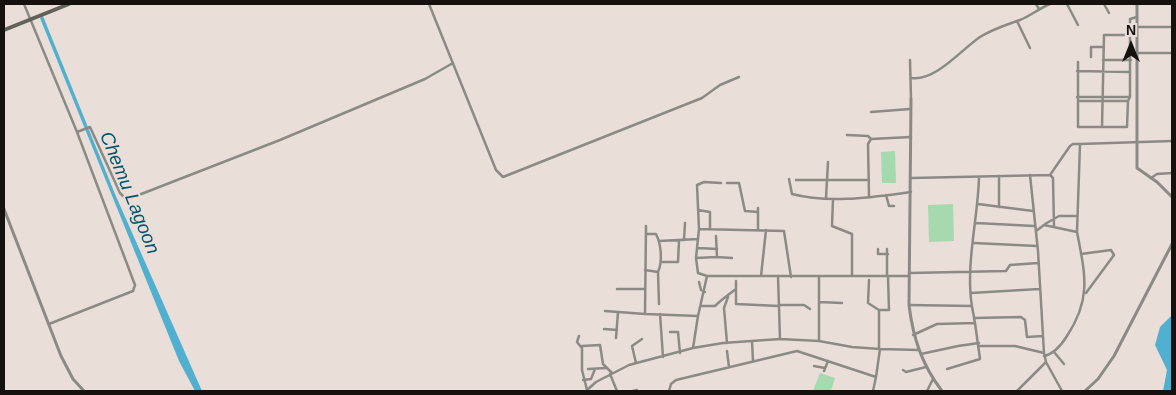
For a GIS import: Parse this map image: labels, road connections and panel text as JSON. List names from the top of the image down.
{
  "water": ["Chemu Lagoon"],
  "north": "top"
}
